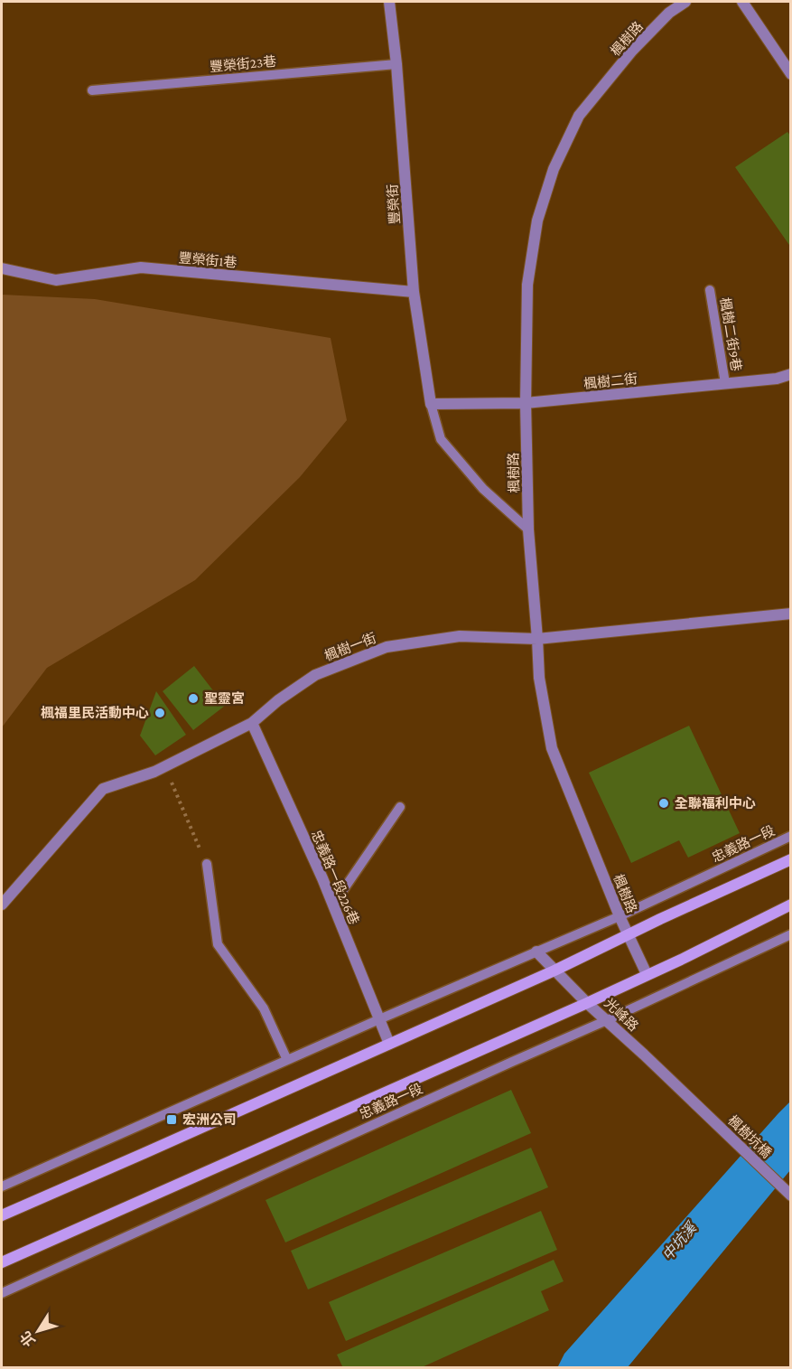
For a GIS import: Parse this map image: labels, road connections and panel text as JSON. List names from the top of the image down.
{
  "streets": {
    "main road": ["忠義路一段"],
    "street": [
      "楓樹路",
      "豐榮街",
      "豐榮街1巷",
      "楓樹二街",
      "楓樹一街",
      "忠義路一段226巷",
      "光峰路",
      "楓樹坑橋"
    ],
    "lane": ["豐榮街23巷", "楓樹二街9巷"]
  },
  "crossings": [
    ["楓樹路", "楓樹二街"],
    ["楓樹路", "楓樹一街"],
    ["楓樹路", "忠義路一段"],
    ["豐榮街23巷", "豐榮街"],
    ["豐榮街", "豐榮街1巷"],
    ["豐榮街", "楓樹二街"],
    ["楓樹二街9巷", "楓樹二街"],
    ["楓樹一街", "忠義路一段226巷"],
    ["忠義路一段", "忠義路一段226巷"],
    ["忠義路一段", "光峰路"],
    ["光峰路", "楓樹坑橋"]
  ],
  "water": ["中坑溪"],
  "places": {
    "other": ["聖靈宮", "楓福里民活動中心", "全聯福利中心"],
    "transit": ["宏洲公司"]
  },
  "north": "bottom left"
}
